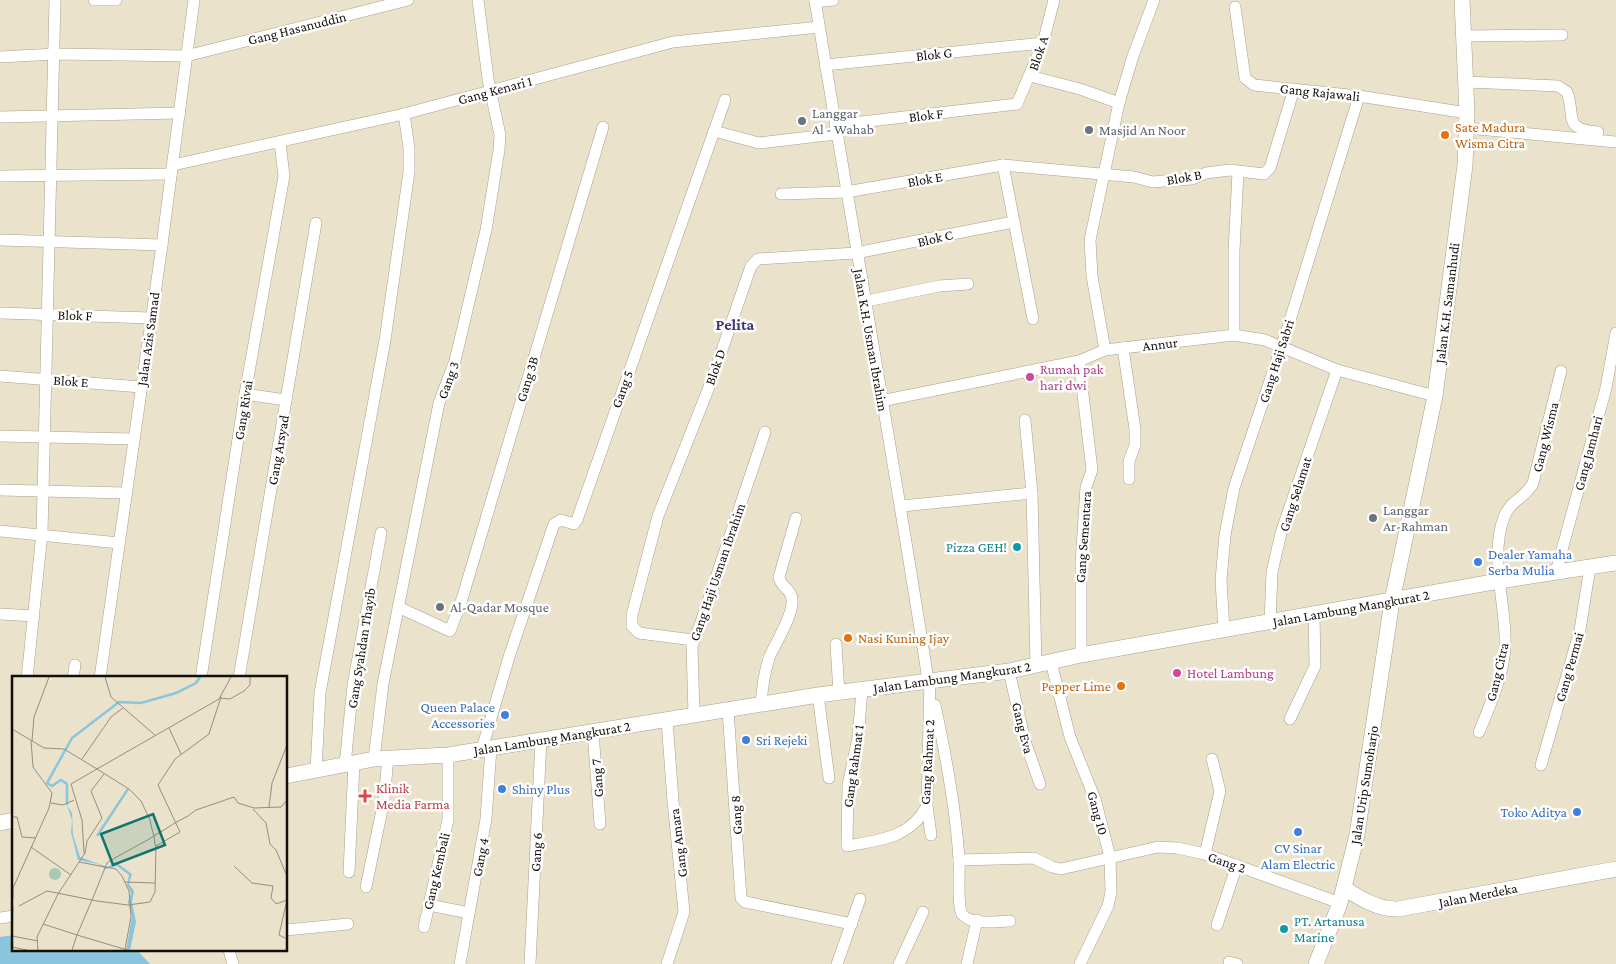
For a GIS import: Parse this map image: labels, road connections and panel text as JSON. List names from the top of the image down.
{
  "streets": {
    "street": [
      "Gang Hasanuddin",
      "Blok A",
      "Blok G",
      "Gang Kenari 1",
      "Gang Rajawali",
      "Blok F",
      "Blok B",
      "Blok E",
      "Blok C",
      "Jalan K.H. Samanhudi",
      "Jalan Azis Samad",
      "Jalan K.H. Usman Ibrahim",
      "Annur",
      "Gang Haji Sabri",
      "Blok D",
      "Gang 3B",
      "Gang 3",
      "Gang 5",
      "Gang Rivai",
      "Gang Wisma",
      "Gang Arsyad",
      "Gang Jamhari",
      "Gang Selamat",
      "Gang Sementara",
      "Gang Haji Usman Ibrahim",
      "Jalan Lambung Mangkurat 2",
      "Gang Syahdan Thayib",
      "Gang Permai",
      "Gang Citra",
      "Gang Eva",
      "Gang Rahmat 2",
      "Gang Rahmat 1",
      "Gang 7",
      "Jalan Urip Sumoharjo",
      "Gang 10",
      "Gang 8",
      "Gang Amara",
      "Gang 6",
      "Gang 4",
      "Gang 2",
      "Gang Kembali",
      "Jalan Merdeka"
    ]
  },
  "crossings": [
    ["Gang Hasanuddin", "Jalan Azis Samad"],
    ["Blok A", "Blok G"],
    ["Blok A", "Blok F"],
    ["Blok G", "Jalan K.H. Usman Ibrahim"],
    ["Gang Kenari 1", "Jalan Azis Samad"],
    ["Gang Kenari 1", "Jalan K.H. Usman Ibrahim"],
    ["Gang Kenari 1", "Gang 3"],
    ["Gang Kenari 1", "Gang Rivai"],
    ["Gang Rajawali", "Blok B"],
    ["Gang Rajawali", "Jalan K.H. Samanhudi"],
    ["Gang Rajawali", "Gang Haji Sabri"],
    ["Blok F", "Jalan Azis Samad"],
    ["Blok F", "Jalan K.H. Usman Ibrahim"],
    ["Blok F", "Gang 5"],
    ["Blok B", "Blok E"],
    ["Blok E", "Jalan Azis Samad"],
    ["Blok E", "Jalan K.H. Usman Ibrahim"],
    ["Blok C", "Jalan K.H. Usman Ibrahim"],
    ["Blok C", "Blok D"],
    ["Jalan K.H. Samanhudi", "Annur"],
    ["Jalan K.H. Samanhudi", "Jalan Lambung Mangkurat 2"],
    ["Jalan K.H. Samanhudi", "Jalan Urip Sumoharjo"],
    ["Jalan K.H. Usman Ibrahim", "Annur"],
    ["Jalan K.H. Usman Ibrahim", "Blok D"],
    ["Jalan K.H. Usman Ibrahim", "Jalan Lambung Mangkurat 2"],
    ["Jalan K.H. Usman Ibrahim", "Gang Rahmat 2"],
    ["Annur", "Gang Haji Sabri"],
    ["Annur", "Gang Selamat"],
    ["Annur", "Gang Sementara"],
    ["Gang Haji Sabri", "Jalan Lambung Mangkurat 2"],
    ["Blok D", "Gang Haji Usman Ibrahim"],
    ["Gang 3B", "Gang 3"],
    ["Gang 3", "Jalan Lambung Mangkurat 2"],
    ["Gang 5", "Gang 4"],
    ["Gang Wisma", "Jalan Lambung Mangkurat 2"],
    ["Gang Wisma", "Gang Citra"],
    ["Gang Jamhari", "Jalan Lambung Mangkurat 2"],
    ["Gang Selamat", "Jalan Lambung Mangkurat 2"],
    ["Gang Sementara", "Jalan Lambung Mangkurat 2"],
    ["Gang Haji Usman Ibrahim", "Jalan Lambung Mangkurat 2"],
    ["Jalan Lambung Mangkurat 2", "Gang Syahdan Thayib"],
    ["Jalan Lambung Mangkurat 2", "Gang Permai"],
    ["Jalan Lambung Mangkurat 2", "Gang Citra"],
    ["Jalan Lambung Mangkurat 2", "Gang Eva"],
    ["Jalan Lambung Mangkurat 2", "Gang Rahmat 2"],
    ["Jalan Lambung Mangkurat 2", "Gang Rahmat 1"],
    ["Jalan Lambung Mangkurat 2", "Gang 7"],
    ["Jalan Lambung Mangkurat 2", "Jalan Urip Sumoharjo"],
    ["Jalan Lambung Mangkurat 2", "Gang 10"],
    ["Jalan Lambung Mangkurat 2", "Gang 8"],
    ["Jalan Lambung Mangkurat 2", "Gang Amara"],
    ["Jalan Lambung Mangkurat 2", "Gang 6"],
    ["Jalan Lambung Mangkurat 2", "Gang 4"],
    ["Jalan Lambung Mangkurat 2", "Gang Kembali"],
    ["Gang Rahmat 2", "Gang Rahmat 1"],
    ["Jalan Urip Sumoharjo", "Gang 2"],
    ["Jalan Urip Sumoharjo", "Jalan Merdeka"],
    ["Gang 10", "Gang 2"],
    ["Gang 2", "Jalan Merdeka"]
  ],
  "districts": ["Pelita"],
  "places": {
    "other": [
      "Langgar Al - Wahab",
      "Masjid An Noor",
      "Sate Madura Wisma Citra",
      "Rumah pak hari dwi",
      "Langgar Ar-Rahman",
      "Pizza GEH!",
      "Dealer Yamaha Serba Mulia",
      "Al-Qadar Mosque",
      "Nasi Kuning Ijay",
      "Hotel Lambung",
      "Pepper Lime",
      "Queen Palace Accessories",
      "Sri Rejeki",
      "Shiny Plus",
      "Toko Aditya",
      "CV Sinar Alam Electric",
      "PT. Artanusa Marine"
    ],
    "health": ["Klinik Media Farma"]
  }
}
